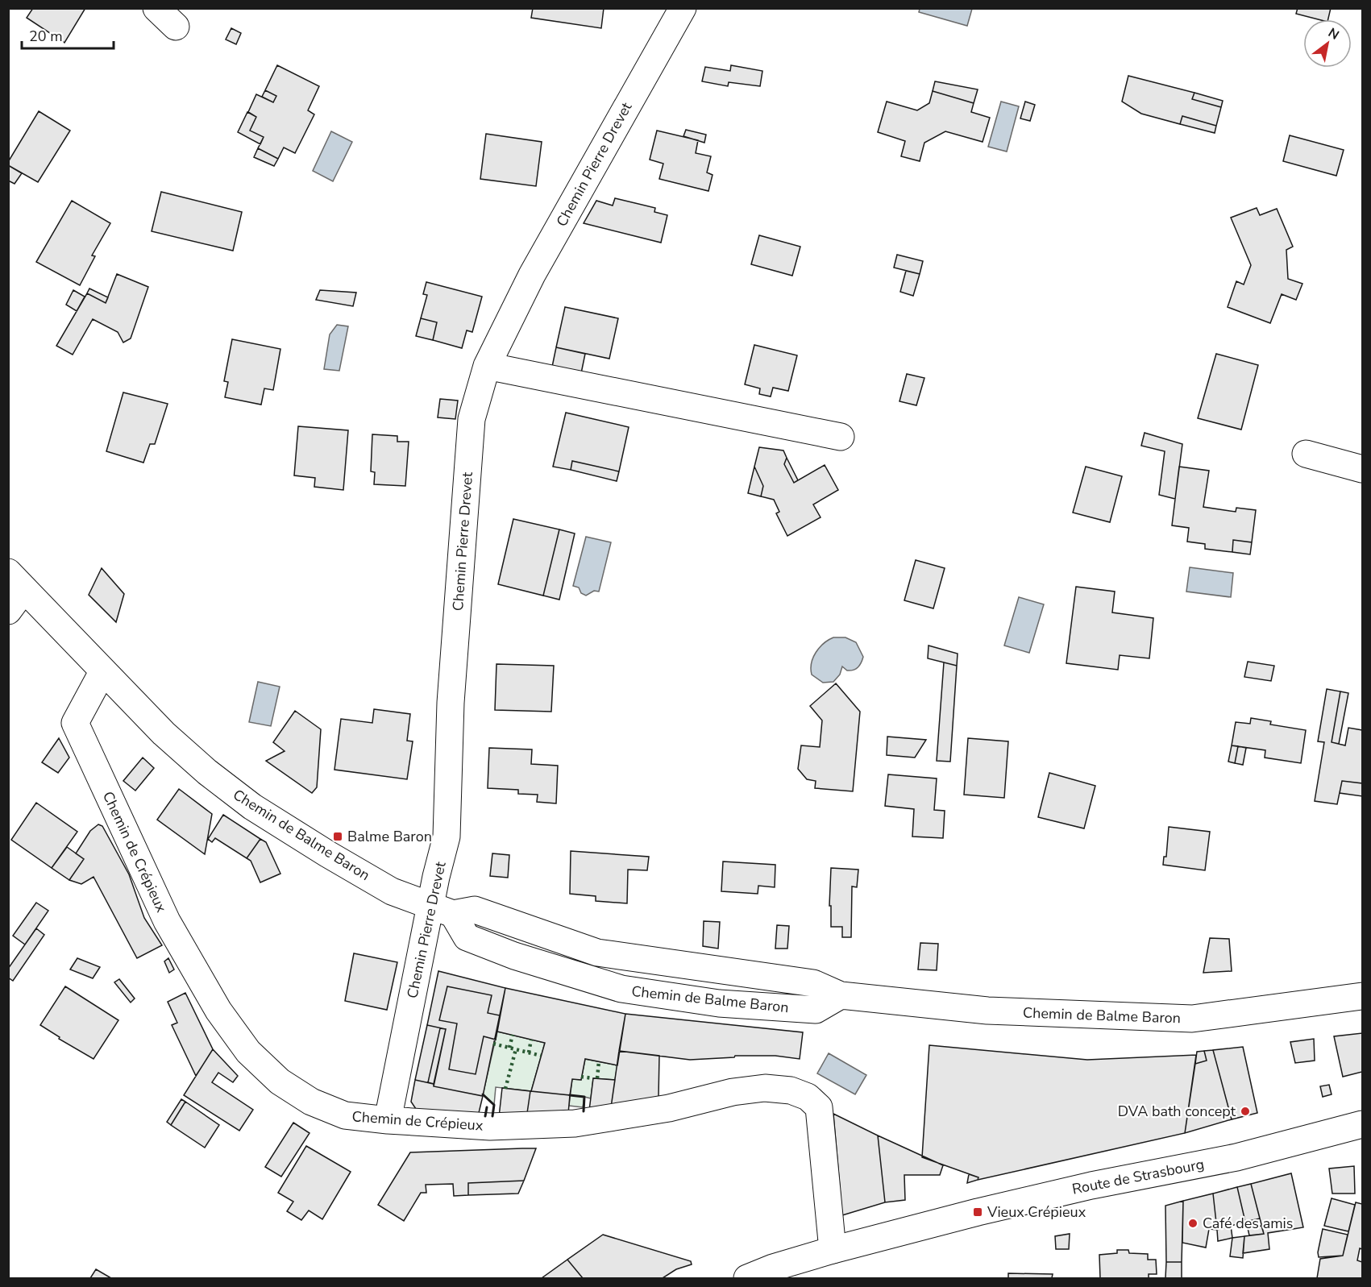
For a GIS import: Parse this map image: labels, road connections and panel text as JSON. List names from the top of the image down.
{
  "streets": {
    "street": [
      "Chemin Pierre Drevet",
      "Chemin de Balme Baron",
      "Chemin de Crépieux",
      "Route de Strasbourg"
    ]
  },
  "crossings": [
    ["Chemin Pierre Drevet", "Chemin de Balme Baron"],
    ["Chemin Pierre Drevet", "Chemin de Crépieux"],
    ["Chemin de Balme Baron", "Chemin de Crépieux"],
    ["Chemin de Crépieux", "Route de Strasbourg"]
  ],
  "places": {
    "transit": ["Balme Baron", "Vieux Crépieux"],
    "other": ["DVA bath concept", "Café des amis"]
  },
  "scale_bar": "20 m",
  "north": "top right"
}
